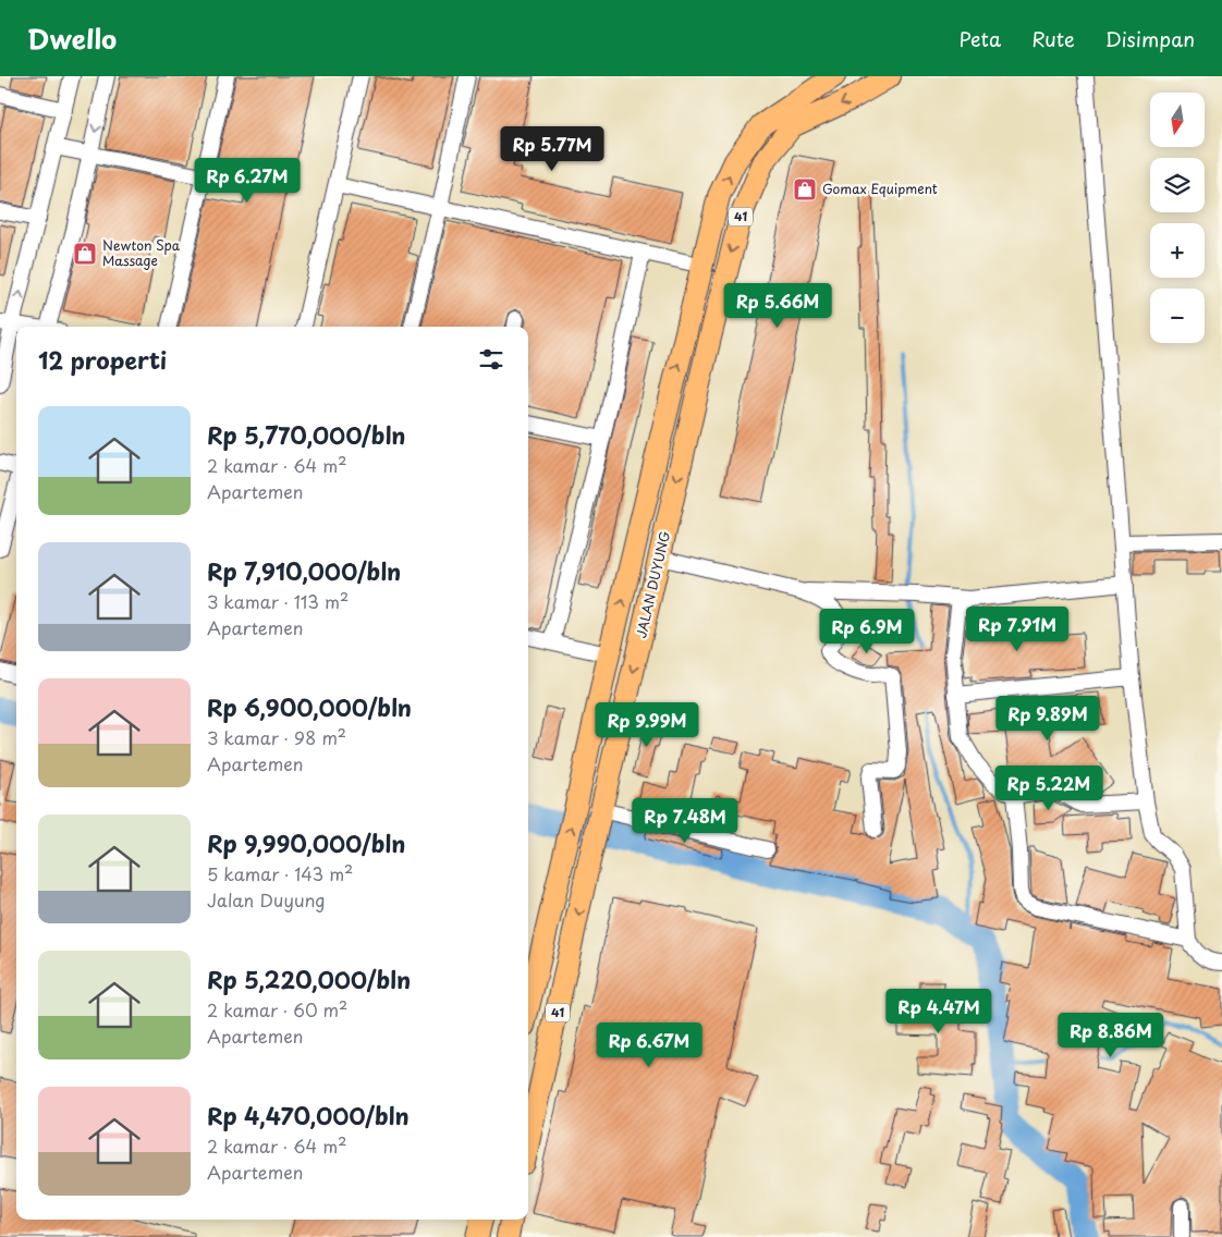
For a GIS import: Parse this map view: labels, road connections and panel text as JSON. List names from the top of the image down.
{
  "streets": {
    "highway": ["41", "JALAN DUYUNG"]
  },
  "places": {
    "shop": ["Gomax Equipment", "Newton Spa Massage"]
  },
  "north": "bottom",
  "page": {
    "header": "Dwello",
    "nav": ["Peta", "Rute", "Disimpan"],
    "map_buttons": ["+", "−"],
    "price": [
      "Rp 5.77M",
      "Rp 6.27M",
      "Rp 5.66M",
      "Rp 7.91M",
      "Rp 6.9M",
      "Rp 9.89M",
      "Rp 9.99M",
      "Rp 5.22M",
      "Rp 7.48M",
      "Rp 4.47M",
      "Rp 8.86M",
      "Rp 6.67M"
    ],
    "heading": "12 properti",
    "list": [
      {
        "name": "Rp 5,770,000/bln",
        "note": "2 kamar · 64 m² · Apartemen"
      },
      {
        "name": "Rp 7,910,000/bln",
        "note": "3 kamar · 113 m² · Apartemen"
      },
      {
        "name": "Rp 6,900,000/bln",
        "note": "3 kamar · 98 m² · Apartemen"
      },
      {
        "name": "Rp 9,990,000/bln",
        "note": "5 kamar · 143 m² · Jalan Duyung"
      },
      {
        "name": "Rp 5,220,000/bln",
        "note": "2 kamar · 60 m² · Apartemen"
      },
      {
        "name": "Rp 4,470,000/bln",
        "note": "2 kamar · 64 m² · Apartemen"
      }
    ]
  }
}
